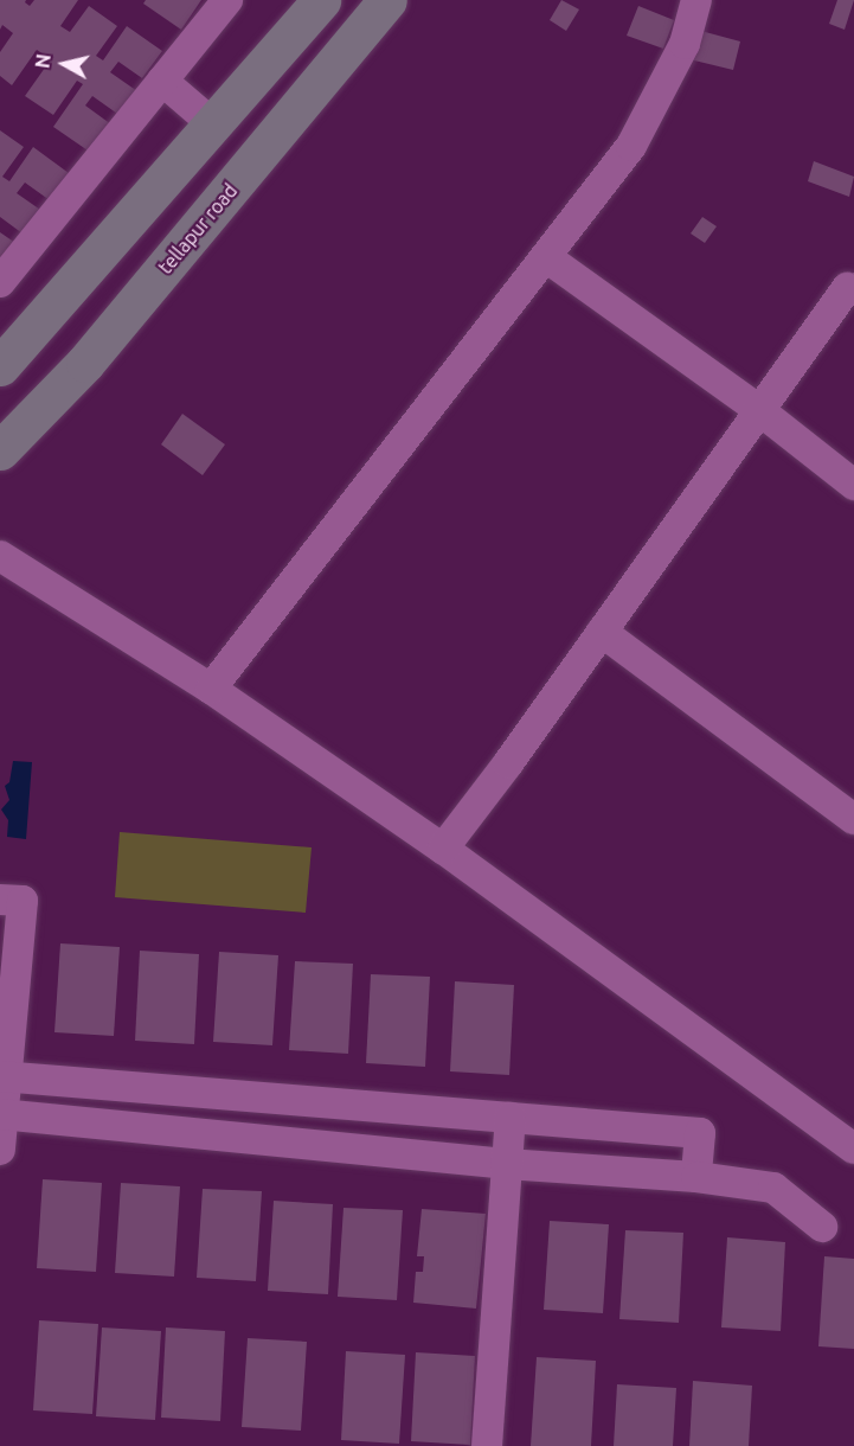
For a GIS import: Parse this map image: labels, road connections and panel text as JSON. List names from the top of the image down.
{
  "streets": {
    "street": ["tellapur road"]
  },
  "north": "left"
}
